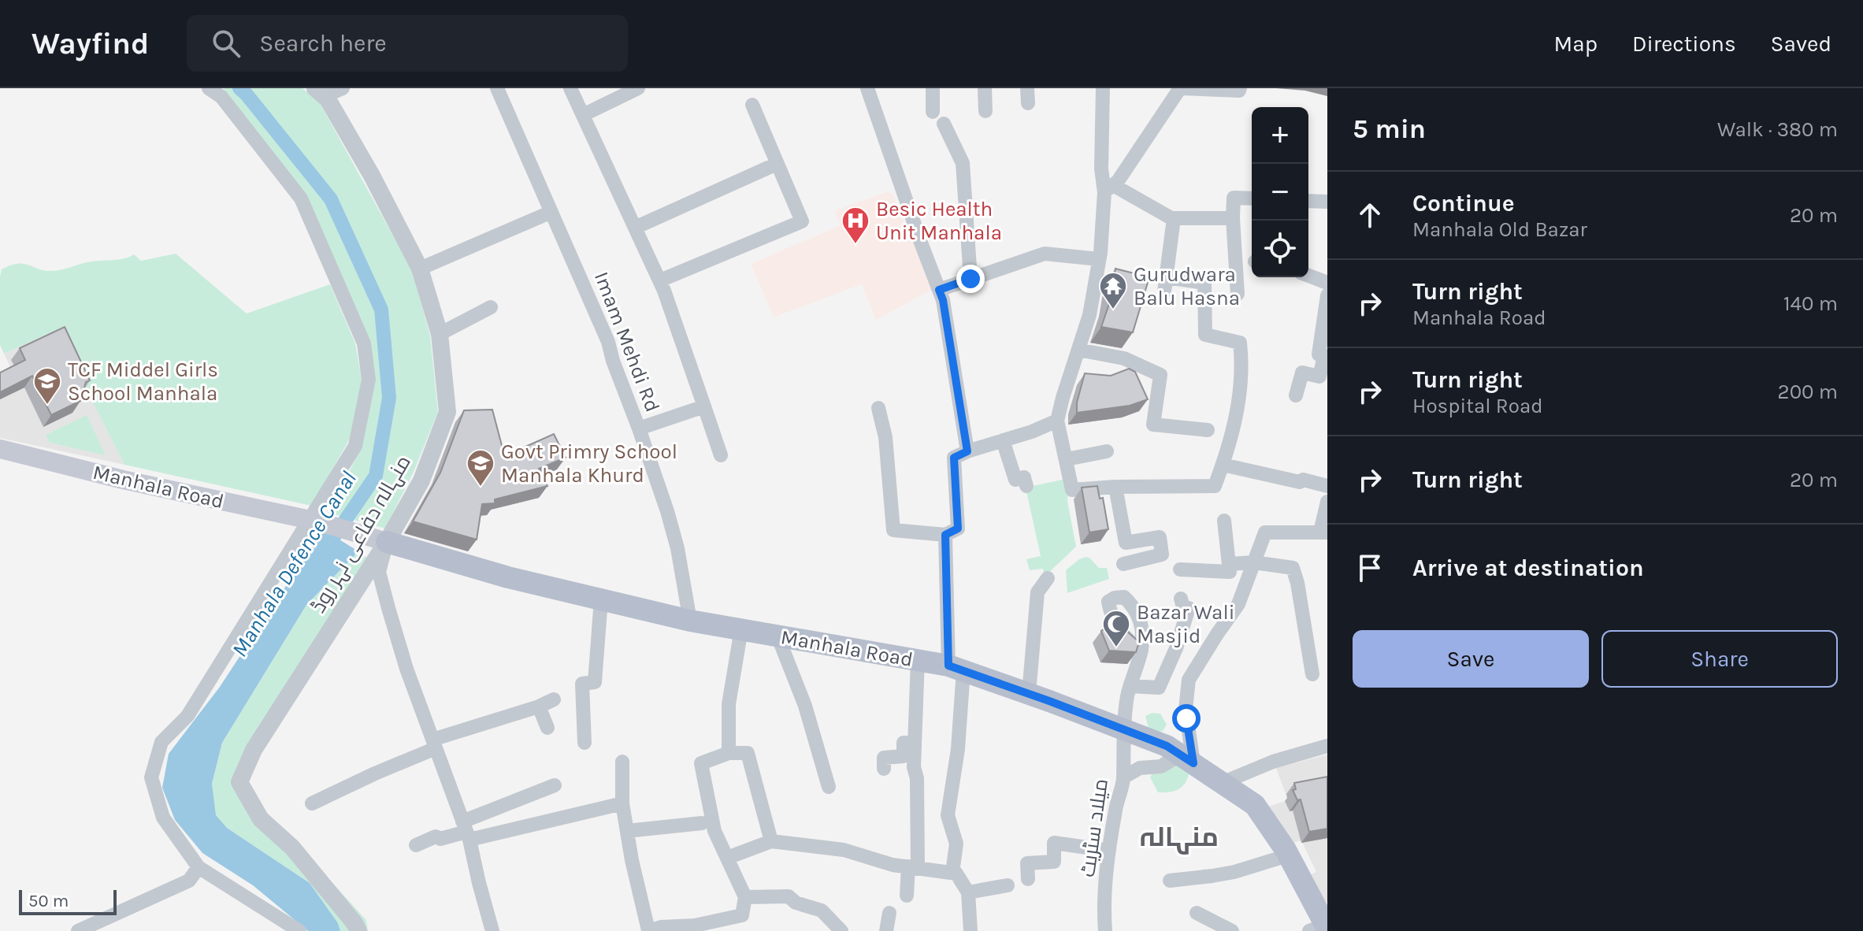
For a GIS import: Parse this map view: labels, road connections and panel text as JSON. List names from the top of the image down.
{
  "streets": {
    "main road": ["Manhala Road"],
    "street": ["Imam Mehdi Rd", "منہالہ دفاعی نہر روڈ", "میلاد سٹریٹ"]
  },
  "crossings": [
    ["Imam Mehdi Rd", "Manhala Road"],
    ["Manhala Road", "منہالہ دفاعی نہر روڈ"],
    ["Manhala Road", "میلاد سٹریٹ"]
  ],
  "districts": ["منہالہ"],
  "water": ["Manhala Defence Canal"],
  "places": {
    "hospital": ["Besic Health Unit Manhala"],
    "temple": ["Gurudwara Balu Hasna"],
    "school or university": ["TCF Middel Girls School Manhala", "Govt Primry School Manhala Khurd"],
    "mosque": ["Bazar Wali Masjid"]
  },
  "scale_bar": "50 m",
  "page": {
    "header": "Wayfind",
    "search": "Search here",
    "nav": ["Map", "Directions", "Saved"],
    "heading": ["5 min", "Walk · 380 m"],
    "map_buttons": ["+", "−"],
    "list": [
      ["Continue", "Manhala Old Bazar", "20 m"],
      ["Turn right", "Manhala Road", "140 m"],
      ["Turn right", "Hospital Road", "200 m"],
      ["Turn right", "20 m"],
      "Arrive at destination"
    ],
    "buttons": ["Save", "Share"],
    "scale": "50 m"
  }
}
